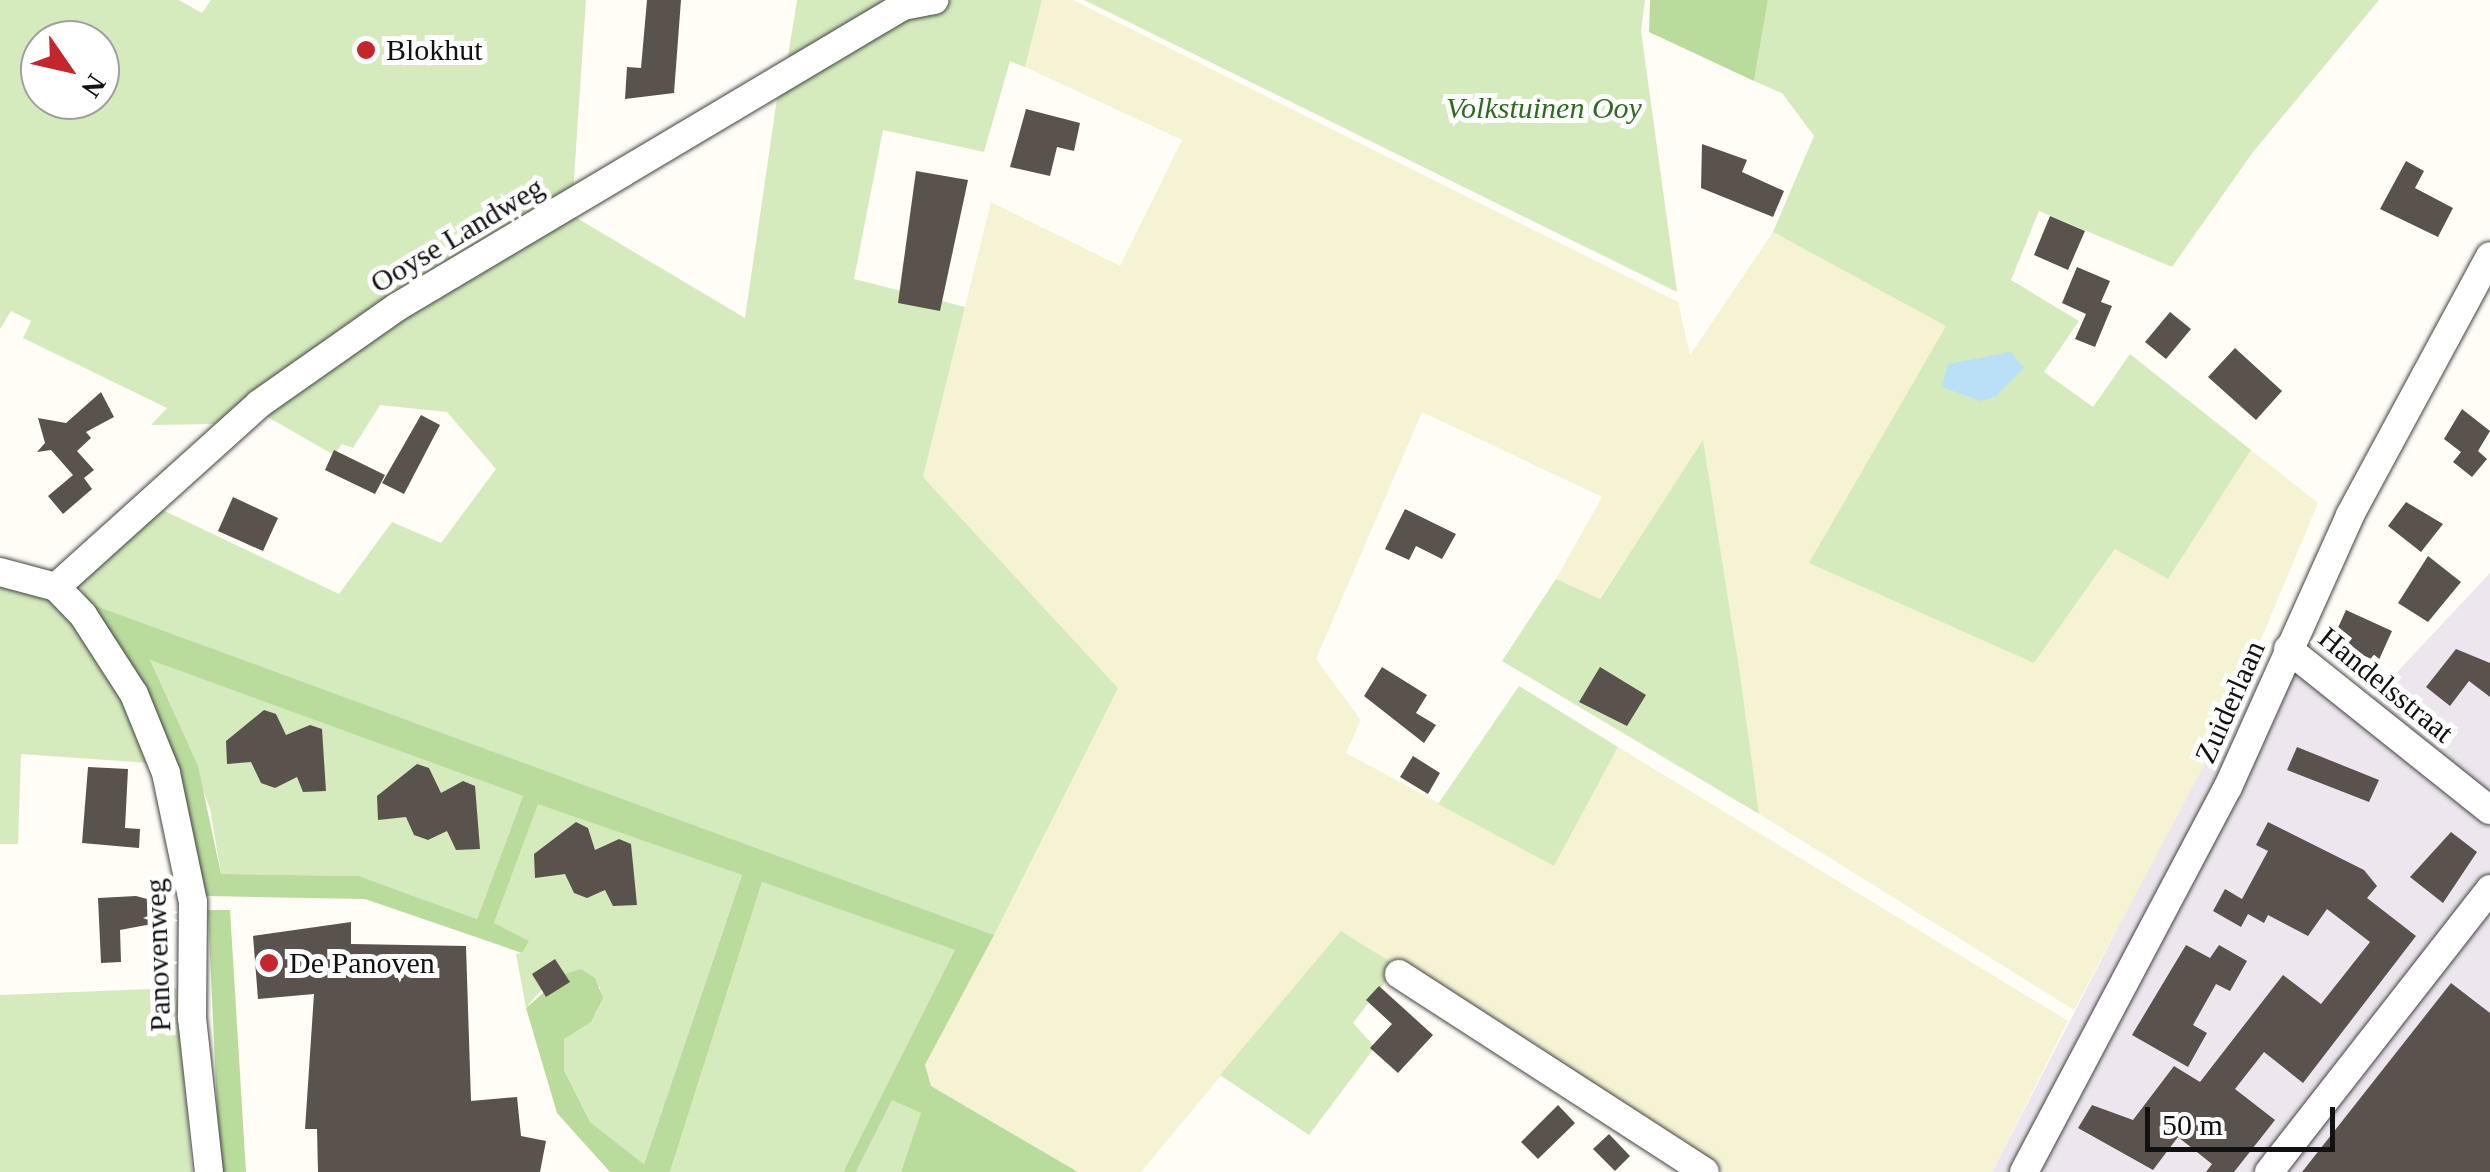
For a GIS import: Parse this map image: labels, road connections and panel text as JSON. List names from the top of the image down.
{
  "streets": {
    "street": [
      "Ooyse Landweg",
      "Handelsstraat",
      "Zuiderlaan",
      "Panovenweg"
    ]
  },
  "crossings": [
    ["Ooyse Landweg", "Panovenweg"],
    ["Handelsstraat", "Zuiderlaan"]
  ],
  "parks": ["Volkstuinen Ooy"],
  "places": ["Blokhut", "De Panoven"],
  "scale_bar": "50 m",
  "north": "bottom right"
}
